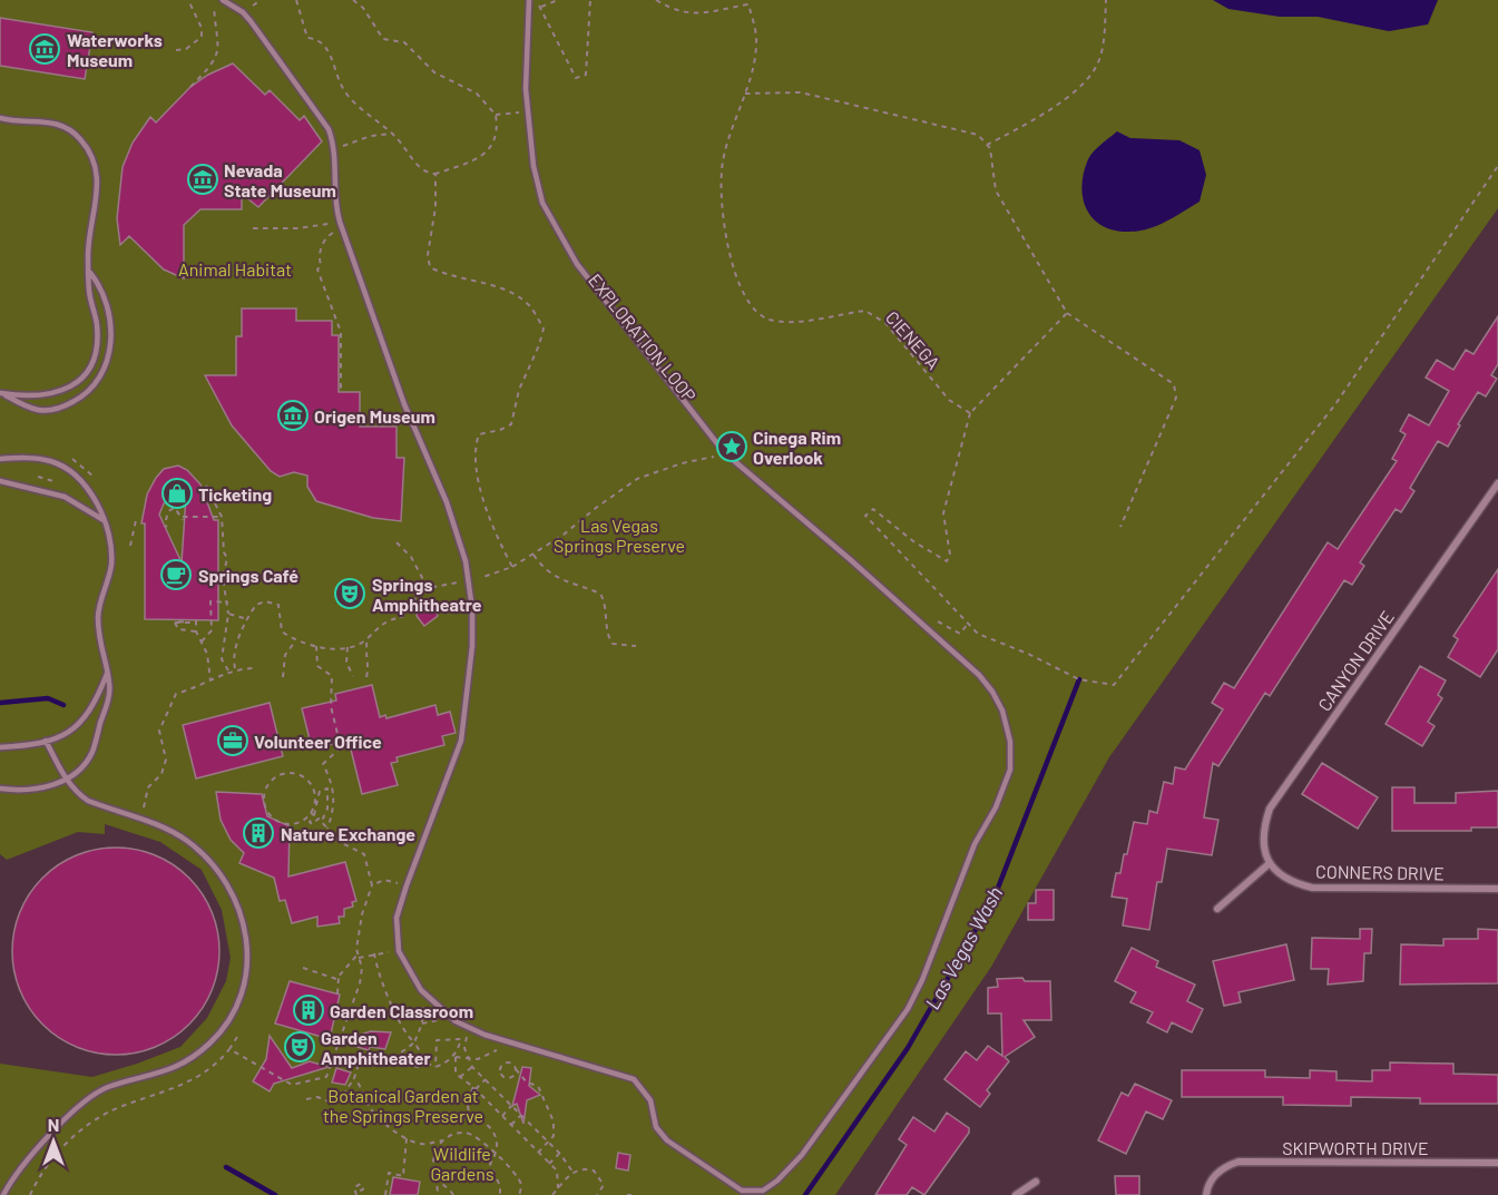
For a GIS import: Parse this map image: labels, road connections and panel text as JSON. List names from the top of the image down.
{
  "streets": {
    "street": ["CANYON DRIVE", "CONNERS DRIVE", "SKIPWORTH DRIVE"],
    "path": ["CIENEGA"]
  },
  "crossings": [
    ["CANYON DRIVE", "CONNERS DRIVE"]
  ],
  "water": ["Las Vegas Wash"],
  "parks": [
    "Animal Habitat",
    "Las Vegas Springs Preserve",
    "Botanical Garden at the Springs Preserve",
    "Wildlife Gardens"
  ],
  "places": {
    "museum": ["Waterworks Museum", "Nevada State Museum", "Origen Museum"],
    "place": ["Cinega Rim Overlook"],
    "shop": ["Ticketing"],
    "cafe": ["Springs Café"],
    "theatre": ["Springs Amphitheatre", "Garden Amphitheater"],
    "office": ["Volunteer Office"],
    "building": ["Nature Exchange", "Garden Classroom"]
  },
  "north": "top"
}
